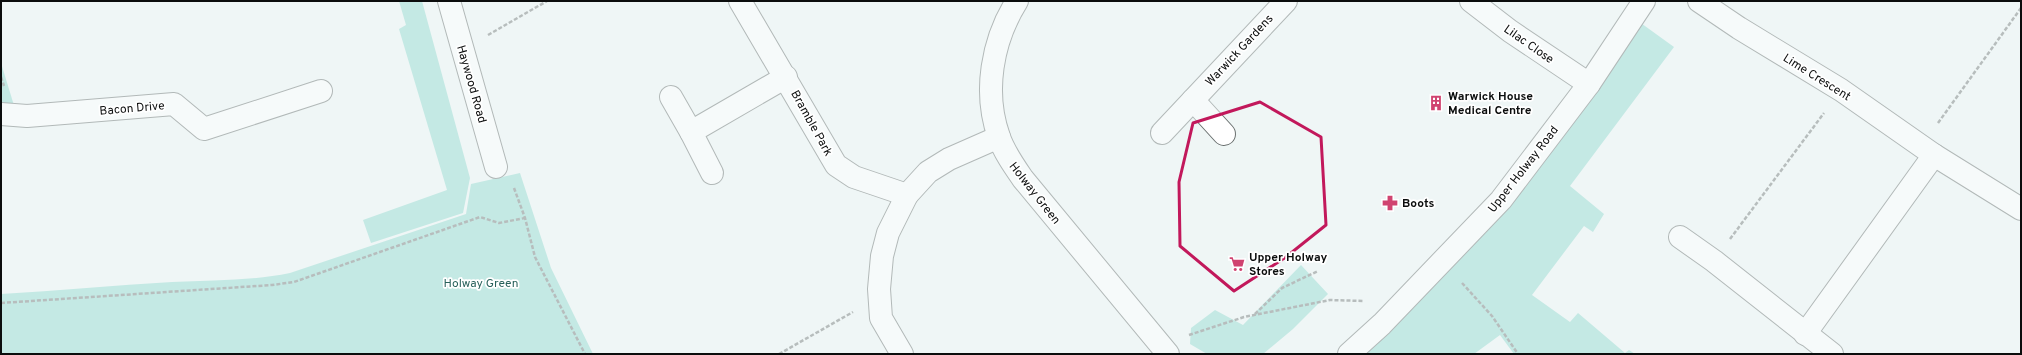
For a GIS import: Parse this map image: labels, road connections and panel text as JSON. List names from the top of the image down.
{
  "streets": {
    "street": [
      "Lilac Close",
      "Warwick Gardens",
      "Lime Crescent",
      "Haywood Road",
      "Bacon Drive",
      "Bramble Park",
      "Upper Holway Road",
      "Holway Green"
    ]
  },
  "crossings": [
    ["Lilac Close", "Upper Holway Road"]
  ],
  "parks": ["Holway Green"],
  "places": {
    "building": ["Warwick House Medical Centre"],
    "pharmacy": ["Boots"],
    "supermarket": ["Upper Holway Stores"]
  }
}
